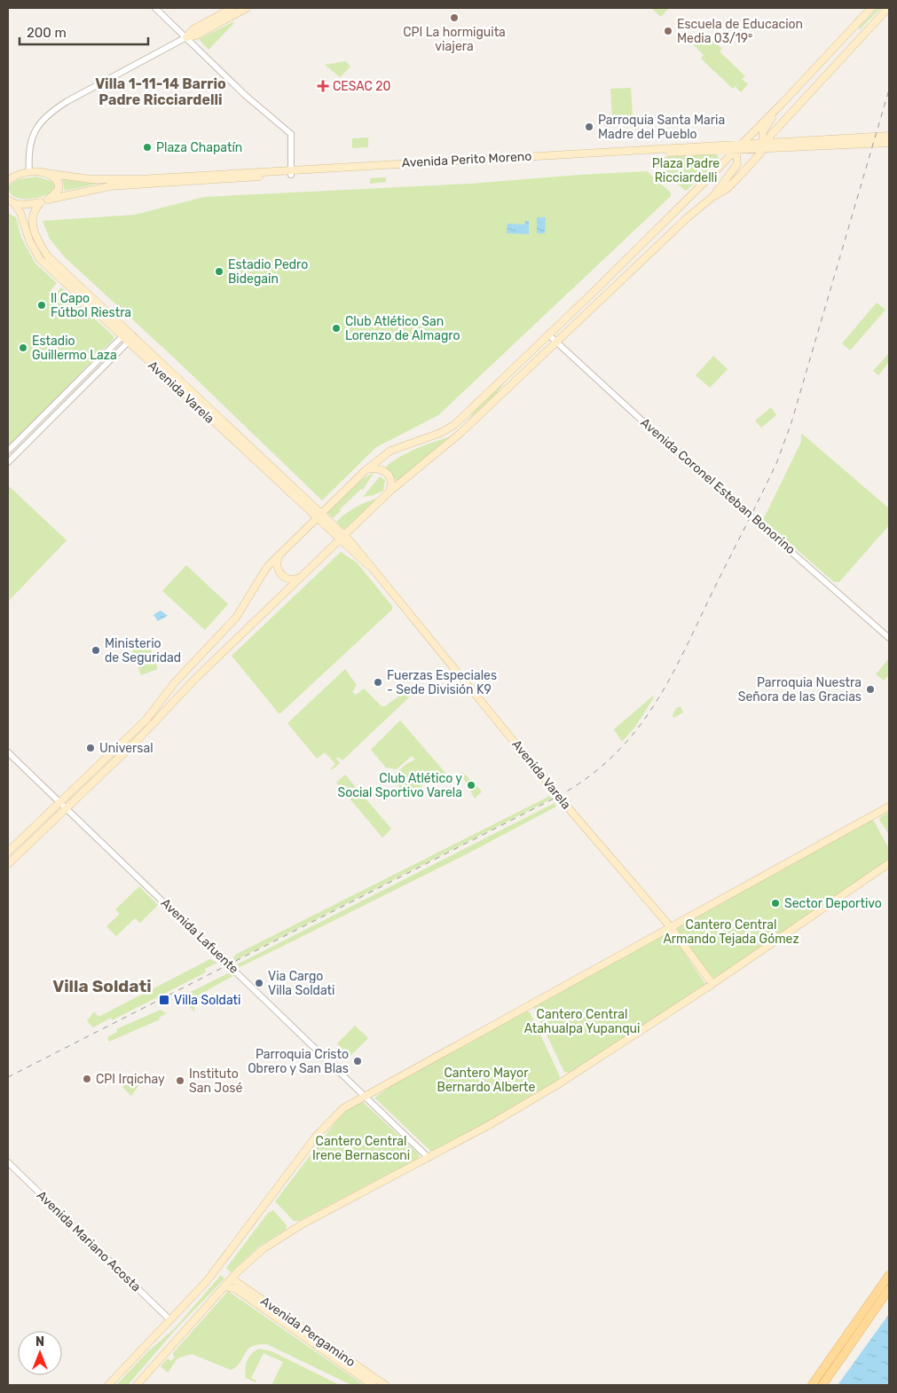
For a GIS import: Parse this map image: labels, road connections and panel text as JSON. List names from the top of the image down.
{
  "streets": {
    "main road": ["Avenida Perito Moreno", "Avenida Varela", "Avenida Pergamino"],
    "street": ["Avenida Coronel Esteban Bonorino", "Avenida Lafuente", "Avenida Mariano Acosta"]
  },
  "crossings": [
    ["Avenida Perito Moreno", "Avenida Varela"]
  ],
  "districts": ["Villa 1-11-14 Barrio Padre Ricciardelli", "Villa Soldati"],
  "parks": [
    "Plaza Padre Ricciardelli",
    "Cantero Central Armando Tejada Gómez",
    "Cantero Central Atahualpa Yupanqui",
    "Cantero Mayor Bernardo Alberte",
    "Cantero Central Irene Bernasconi"
  ],
  "places": {
    "other": [
      "CPI La hormiguita viajera",
      "Escuela de Educacion Media 03/19°",
      "Parroquia Santa Maria Madre del Pueblo",
      "Plaza Chapatín",
      "Estadio Pedro Bidegain",
      "Il Capo Fútbol Riestra",
      "Club Atlético San Lorenzo de Almagro",
      "Estadio Guillermo Laza",
      "Ministerio de Seguridad",
      "Fuerzas Especiales - Sede División K9",
      "Parroquia Nuestra Señora de las Gracias",
      "Universal",
      "Club Atlético y Social Sportivo Varela",
      "Sector Deportivo",
      "Via Cargo Villa Soldati",
      "Parroquia Cristo Obrero y San Blas",
      "CPI Irqichay",
      "Instituto San José"
    ],
    "health": ["CESAC 20"],
    "transit": ["Villa Soldati"]
  },
  "scale_bar": "200 m",
  "north": "top"
}
